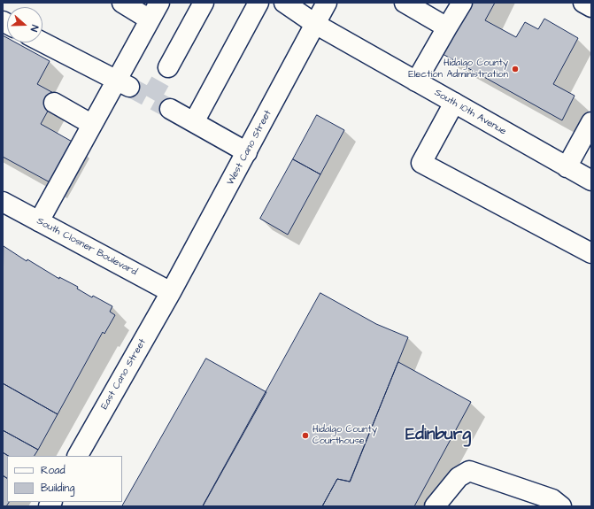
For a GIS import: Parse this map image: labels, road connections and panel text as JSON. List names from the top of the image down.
{
  "streets": {
    "main road": [
      "South 10th Avenue",
      "West Cano Street",
      "South Closner Boulevard",
      "East Cano Street"
    ]
  },
  "crossings": [
    ["South 10th Avenue", "West Cano Street"],
    ["West Cano Street", "South Closner Boulevard"],
    ["West Cano Street", "East Cano Street"],
    ["South Closner Boulevard", "East Cano Street"]
  ],
  "districts": ["Edinburg"],
  "places": ["Hidalgo County Election Administration", "Hidalgo County Courthouse"],
  "legend": ["Road", "Building"],
  "north": "right"
}
